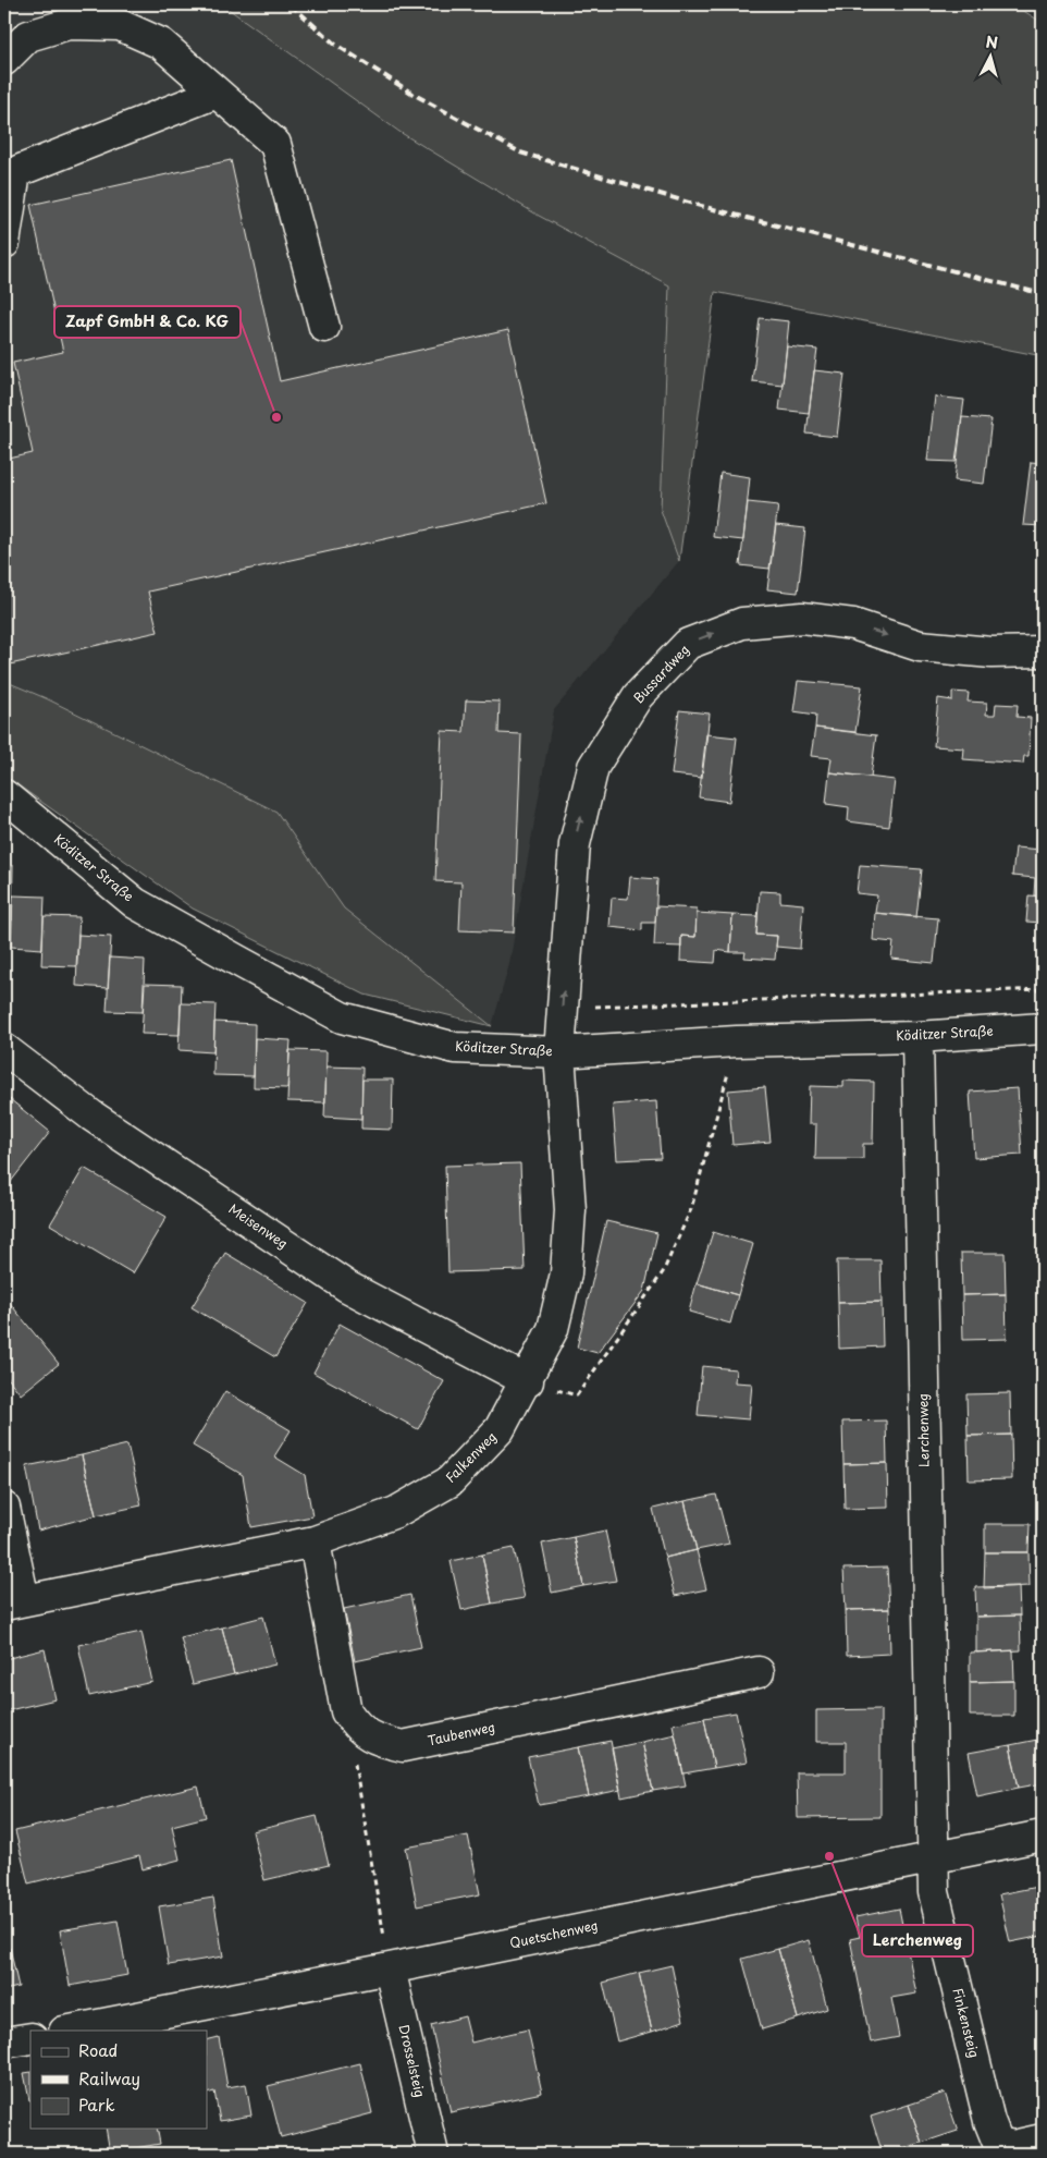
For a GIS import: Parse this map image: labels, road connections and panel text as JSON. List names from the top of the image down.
{
  "streets": {
    "street": [
      "Bussardweg",
      "Köditzer Straße",
      "Meisenweg",
      "Lerchenweg",
      "Falkenweg",
      "Taubenweg",
      "Quetschenweg",
      "Finkensteig",
      "Drosselsteig"
    ]
  },
  "crossings": [
    ["Bussardweg", "Köditzer Straße"],
    ["Bussardweg", "Falkenweg"],
    ["Köditzer Straße", "Lerchenweg"],
    ["Köditzer Straße", "Falkenweg"],
    ["Meisenweg", "Falkenweg"],
    ["Lerchenweg", "Quetschenweg"],
    ["Lerchenweg", "Finkensteig"],
    ["Quetschenweg", "Finkensteig"],
    ["Quetschenweg", "Drosselsteig"]
  ],
  "places": ["Zapf GmbH & Co. KG", "Lerchenweg"],
  "legend": ["Road", "Railway", "Park"],
  "north": "top"
}
